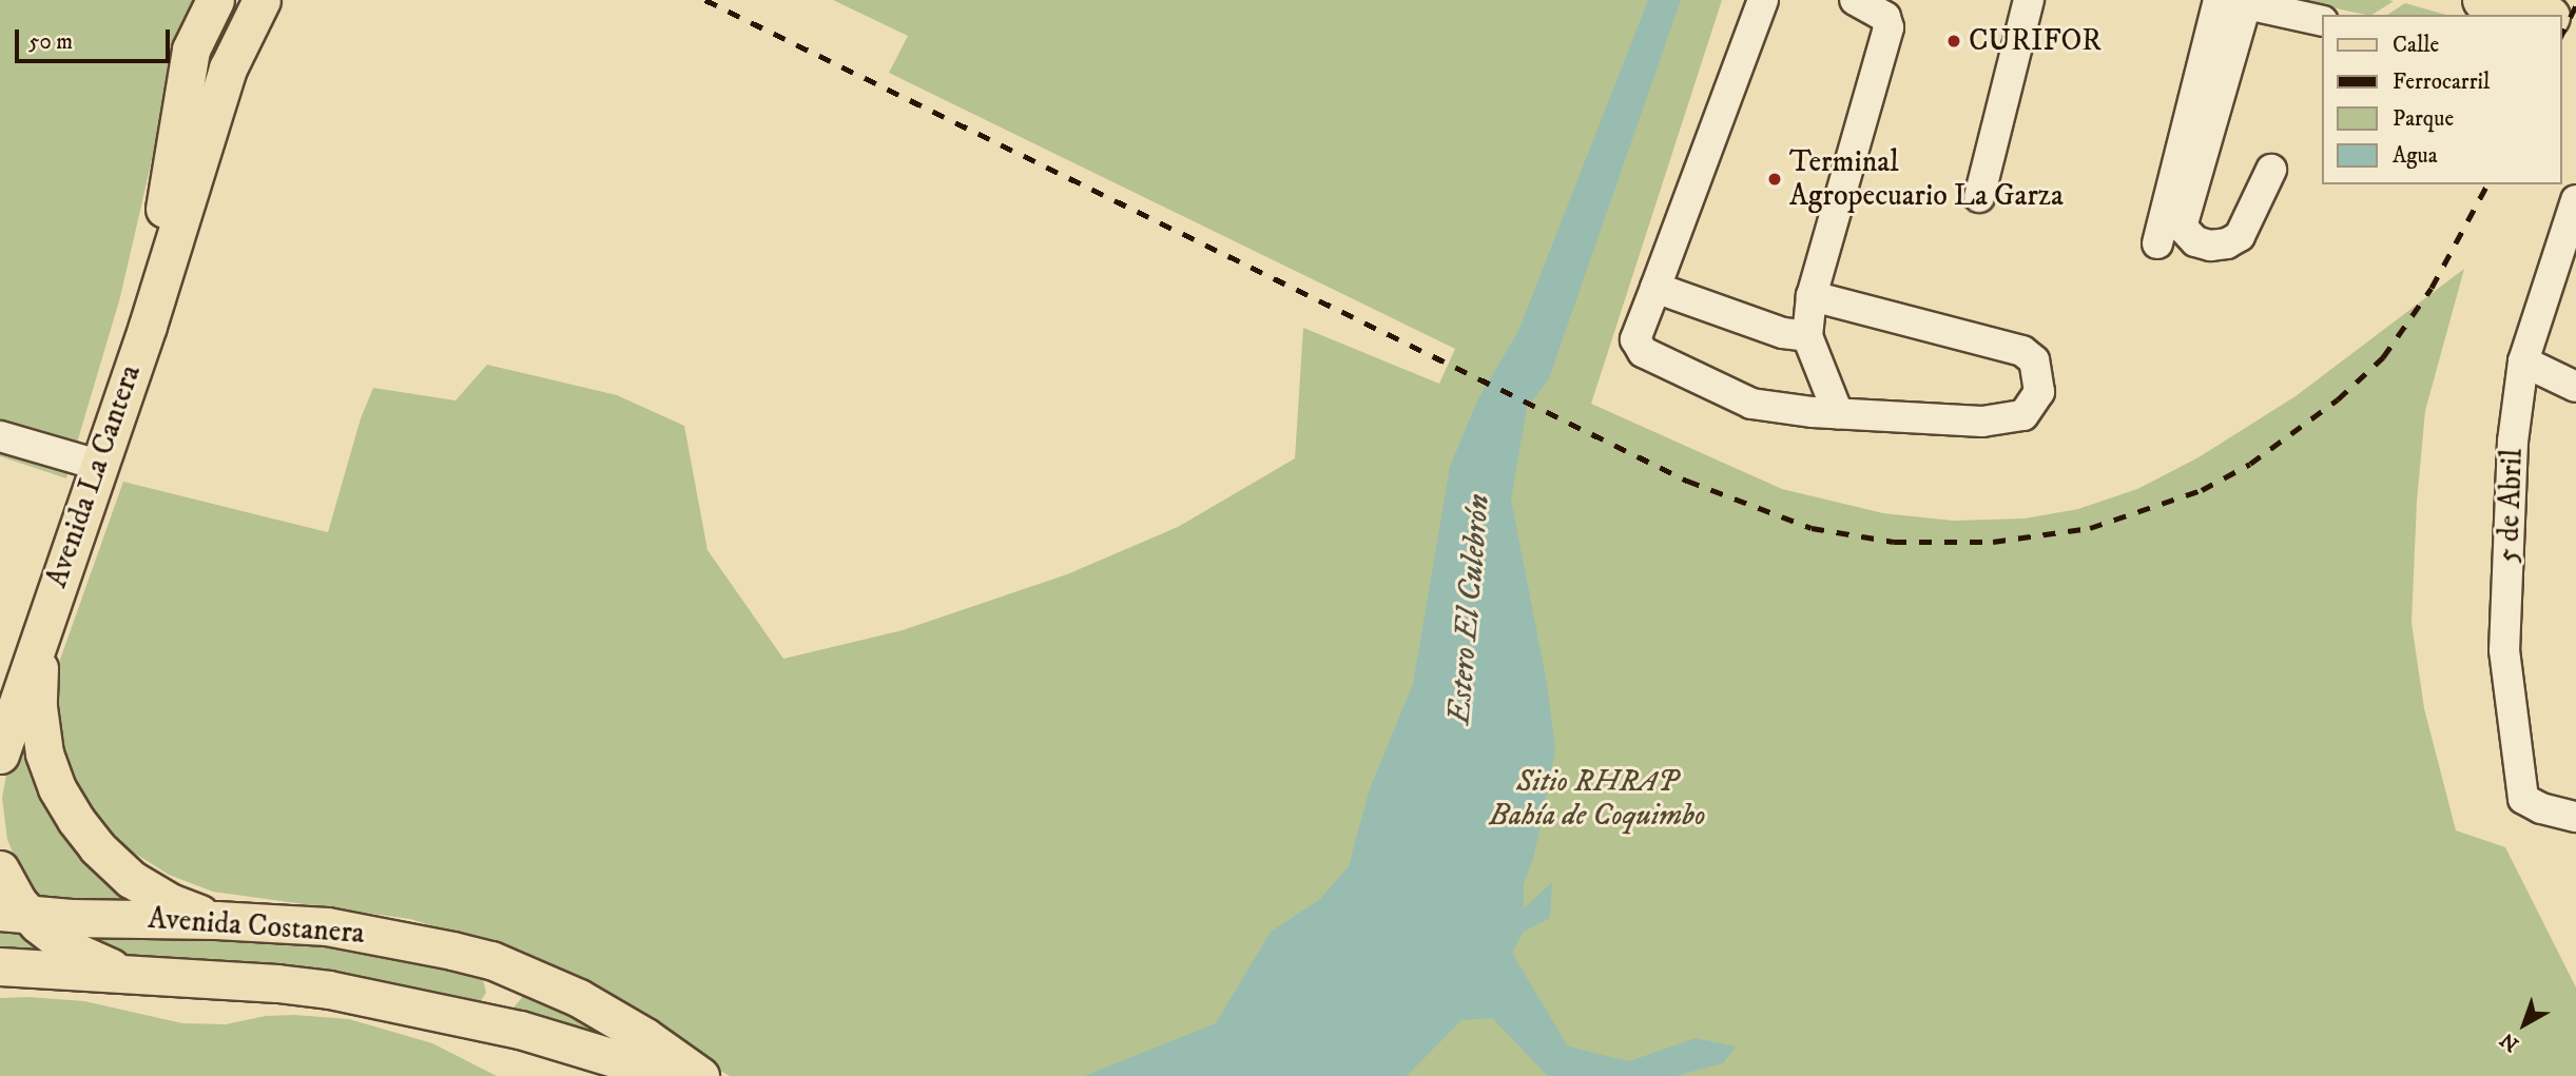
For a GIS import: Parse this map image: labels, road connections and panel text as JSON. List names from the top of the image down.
{
  "streets": {
    "main road": ["Avenida La Cantera", "Avenida Costanera"],
    "street": ["5 de Abril"]
  },
  "crossings": [
    ["Avenida La Cantera", "Avenida Costanera"]
  ],
  "water": ["Estero El Culebrón"],
  "parks": ["Sitio RHRAP Bahía de Coquimbo"],
  "places": ["CURIFOR", "Terminal Agropecuario La Garza"],
  "legend": [
    "Calle",
    "Ferrocarril",
    "Parque",
    "Agua"
  ],
  "scale_bar": "50 m",
  "north": "bottom left"
}
